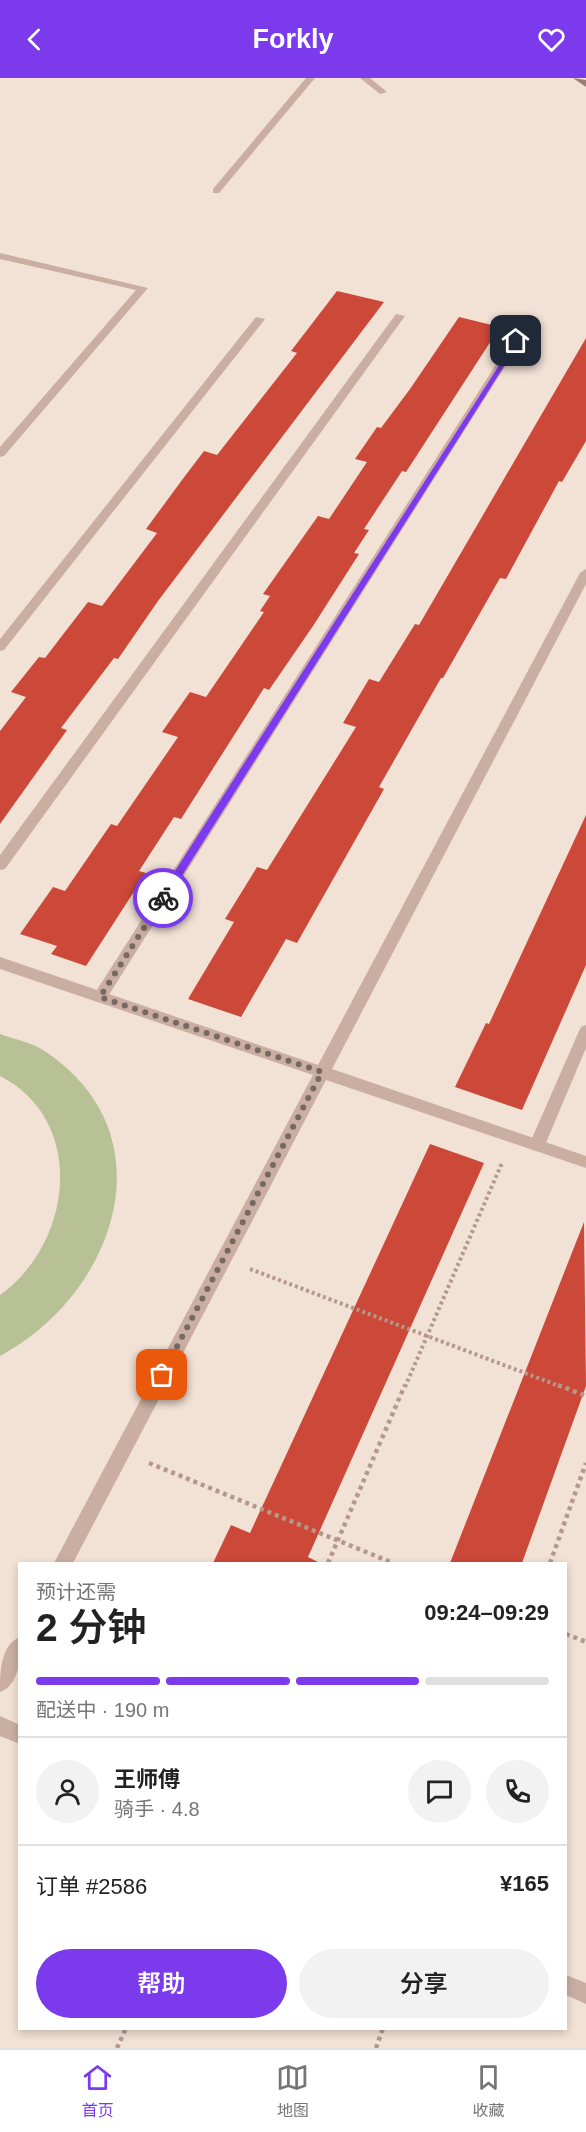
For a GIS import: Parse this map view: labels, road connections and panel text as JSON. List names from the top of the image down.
{
  "page": {
    "header": "Forkly",
    "heading": ["2 分钟", "预计还需", "09:24–09:29"],
    "panel": [
      "王师傅",
      "骑手 · 4.8",
      "订单 #2586",
      "¥165"
    ],
    "bar": "配送中 · 190 m",
    "buttons": ["帮助", "分享"],
    "tabs": ["首页", "地图", "收藏"]
  }
}
